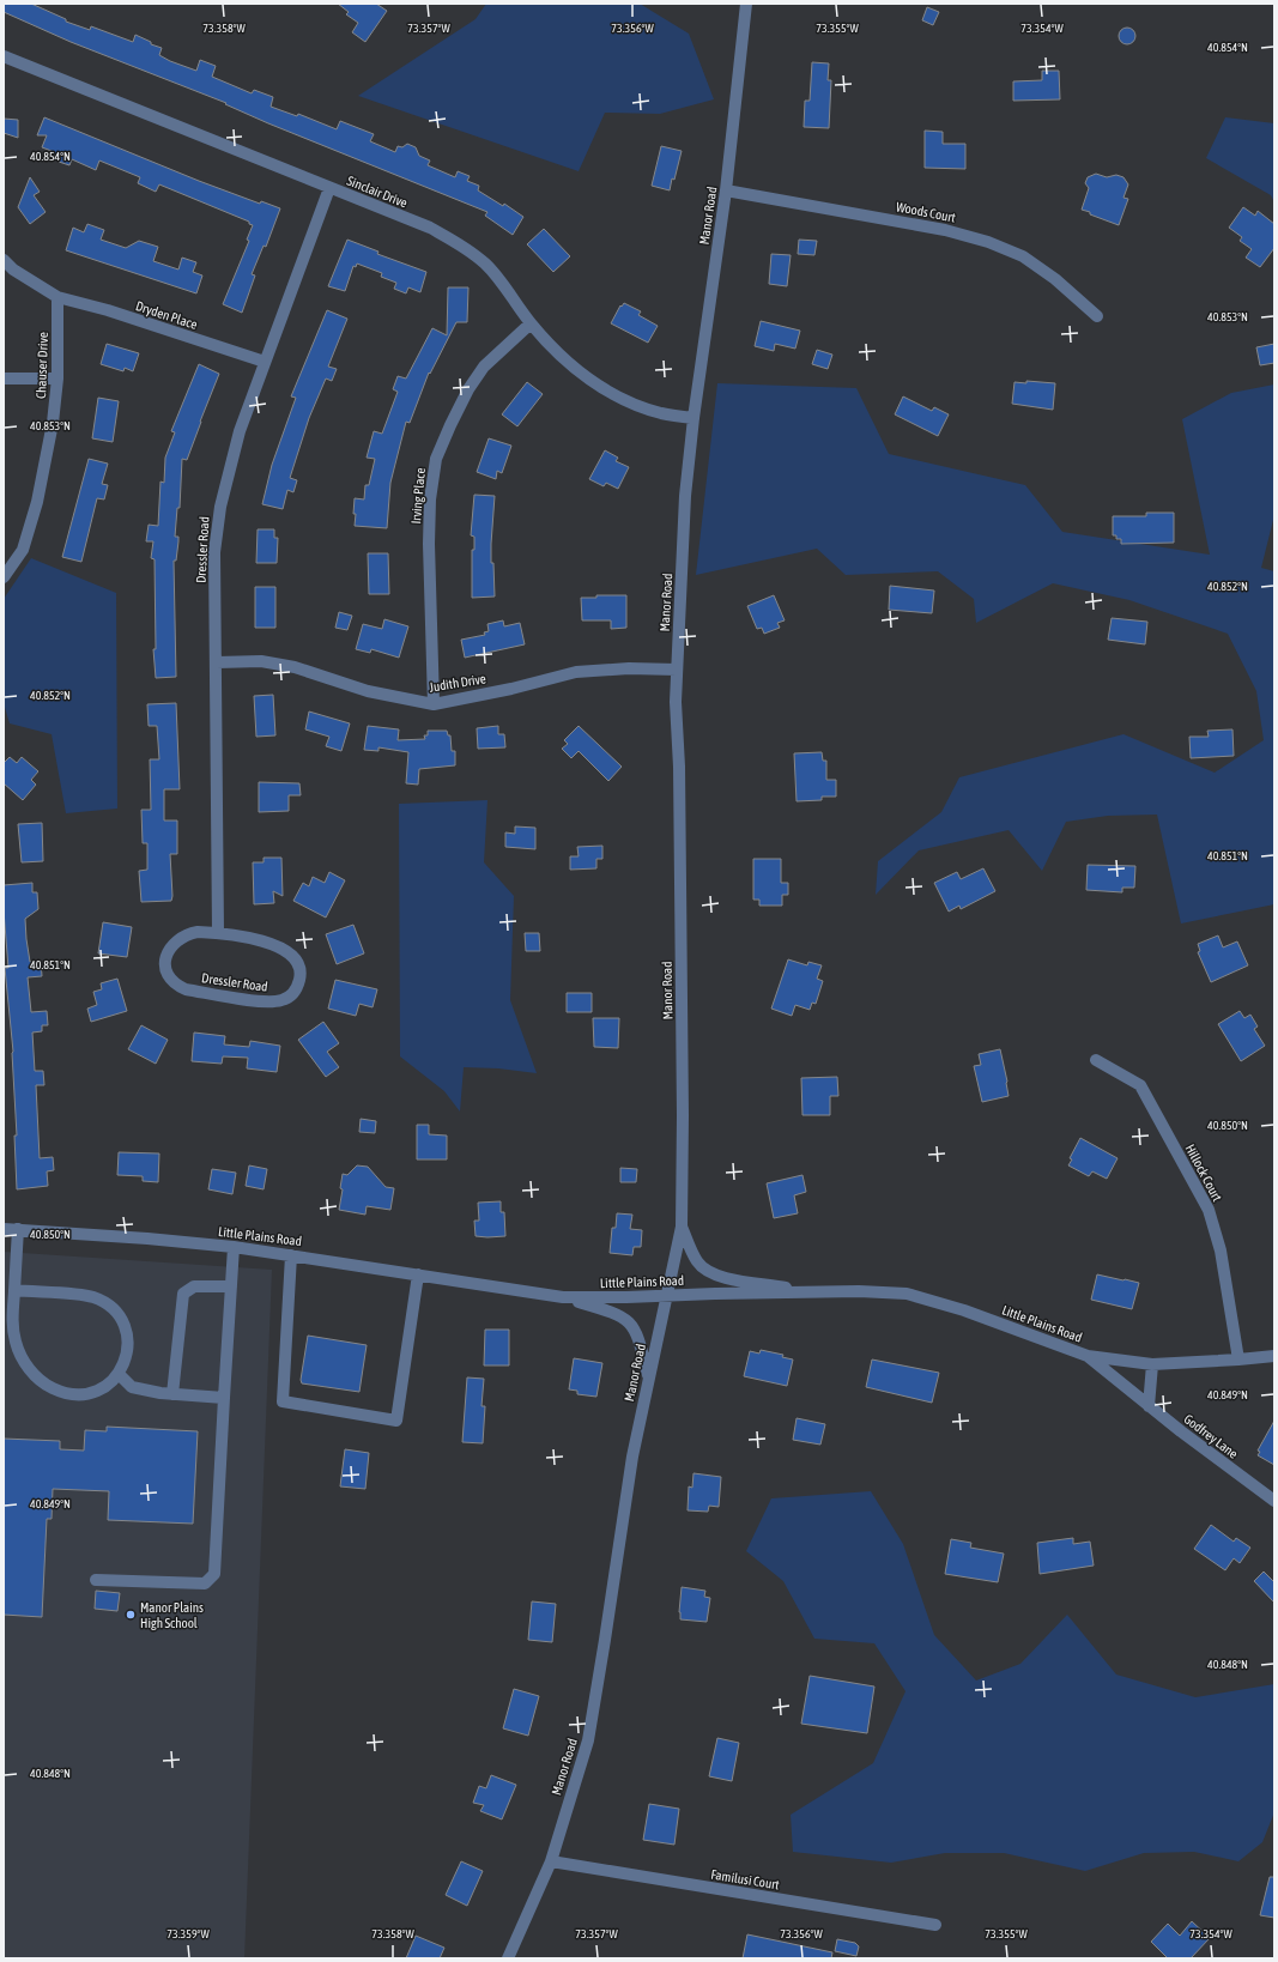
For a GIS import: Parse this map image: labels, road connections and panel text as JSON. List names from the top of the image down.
{
  "streets": {
    "street": [
      "Sinclair Drive",
      "Woods Court",
      "Manor Road",
      "Dryden Place",
      "Chauser Drive",
      "Irving Place",
      "Dressler Road",
      "Judith Drive",
      "Hillock Court",
      "Little Plains Road",
      "Godfrey Lane",
      "Familusi Court"
    ]
  },
  "crossings": [
    ["Sinclair Drive", "Manor Road"],
    ["Sinclair Drive", "Irving Place"],
    ["Sinclair Drive", "Dressler Road"],
    ["Woods Court", "Manor Road"],
    ["Manor Road", "Judith Drive"],
    ["Manor Road", "Little Plains Road"],
    ["Manor Road", "Familusi Court"],
    ["Dryden Place", "Chauser Drive"],
    ["Dryden Place", "Dressler Road"],
    ["Irving Place", "Judith Drive"],
    ["Dressler Road", "Judith Drive"],
    ["Hillock Court", "Little Plains Road"],
    ["Little Plains Road", "Godfrey Lane"]
  ],
  "places": ["Manor Plains High School"],
  "coordinates": [
    "73.358°W",
    "73.357°W",
    "73.356°W",
    "73.355°W",
    "73.354°W",
    "40.854°N",
    "40.853°N",
    "40.852°N",
    "40.851°N",
    "40.850°N",
    "40.849°N",
    "40.848°N",
    "73.359°W"
  ]
}
